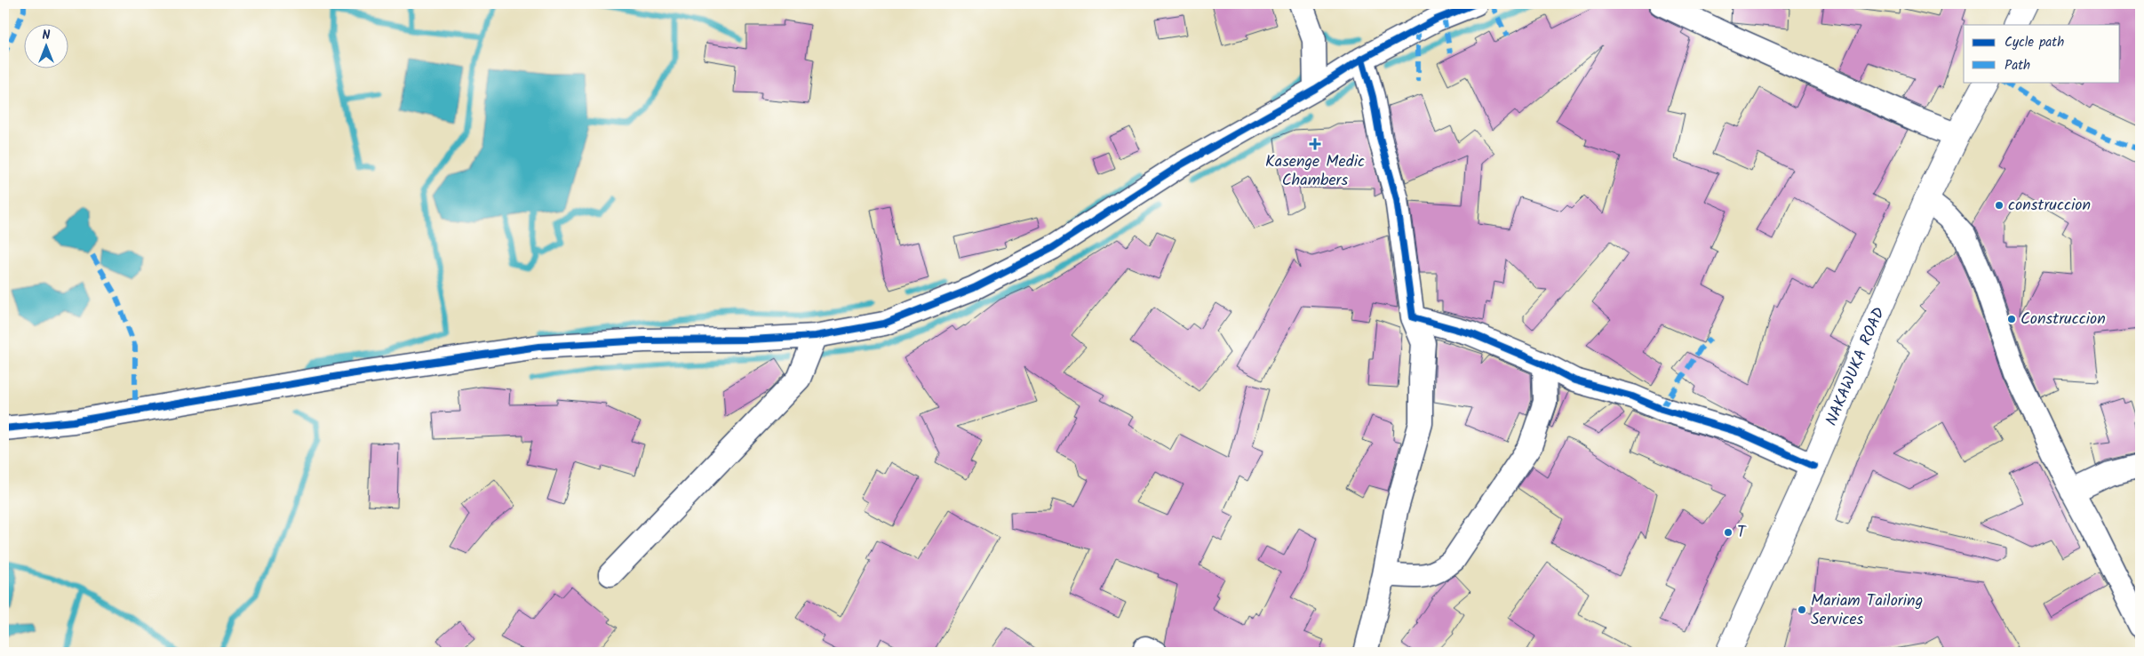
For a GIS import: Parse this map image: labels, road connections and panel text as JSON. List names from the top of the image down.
{
  "streets": {
    "main road": ["NAKAWUKA ROAD"]
  },
  "places": {
    "health": ["Kasenge Medic Chambers"],
    "other": [
      "construccion",
      "Construccion",
      "T",
      "Mariam Tailoring Services"
    ]
  },
  "legend": ["Cycle path", "Path"],
  "north": "top"
}
